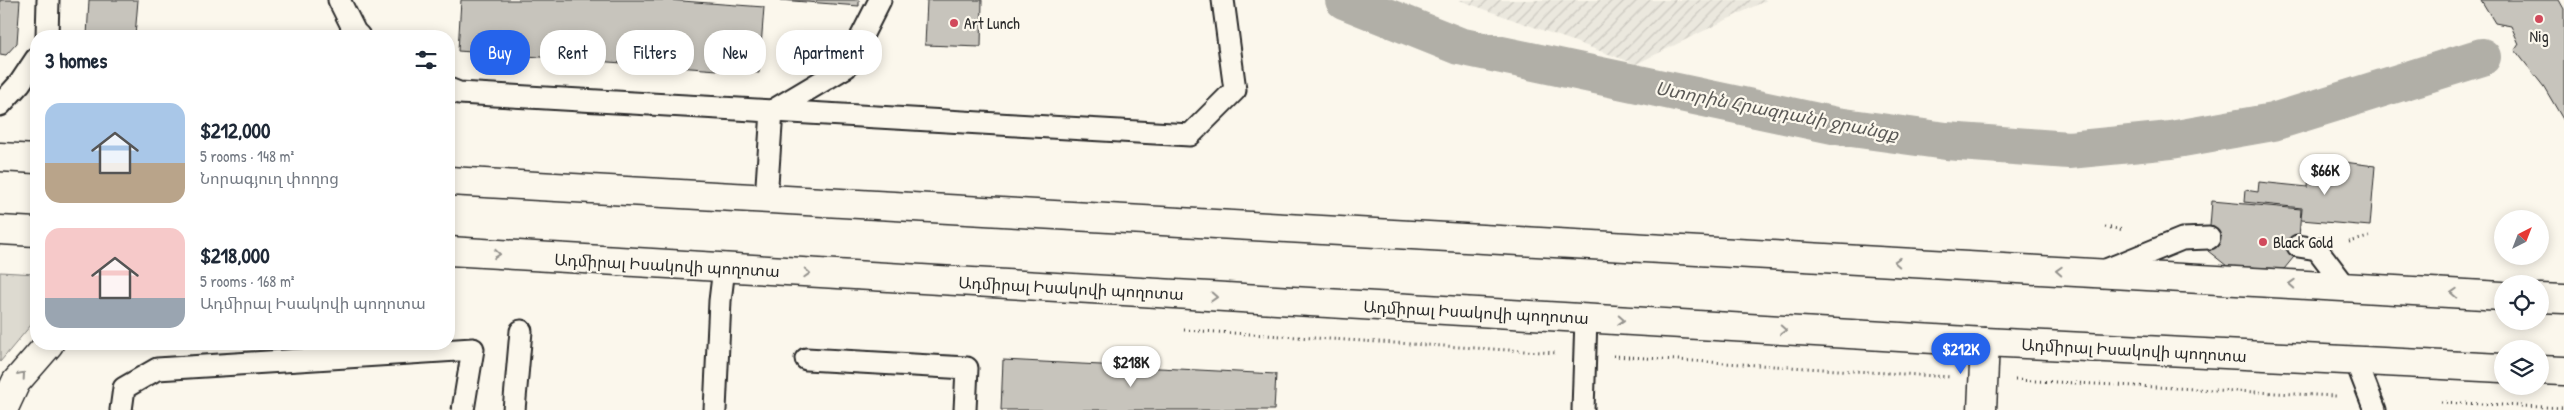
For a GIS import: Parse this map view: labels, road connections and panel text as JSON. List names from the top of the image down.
{
  "streets": {
    "main road": ["Ադմիրալ Իսակովի պողոտա"]
  },
  "water": ["Ստորին Հրազդանի ջրանցք"],
  "places": ["Nig", "Art Lunch", "Black Gold"],
  "north": "top right",
  "page": {
    "chip": [
      "Buy",
      "Rent",
      "Filters",
      "New",
      "Apartment"
    ],
    "heading": "3 homes",
    "list": [
      {
        "name": "$212,000",
        "note": "5 rooms · 148 m² · Նորագյուղ փողոց"
      },
      {
        "name": "$218,000",
        "note": "5 rooms · 168 m² · Ադմիրալ Իսակովի պողոտա"
      }
    ],
    "price": ["$66K", "$212K", "$218K"]
  }
}
